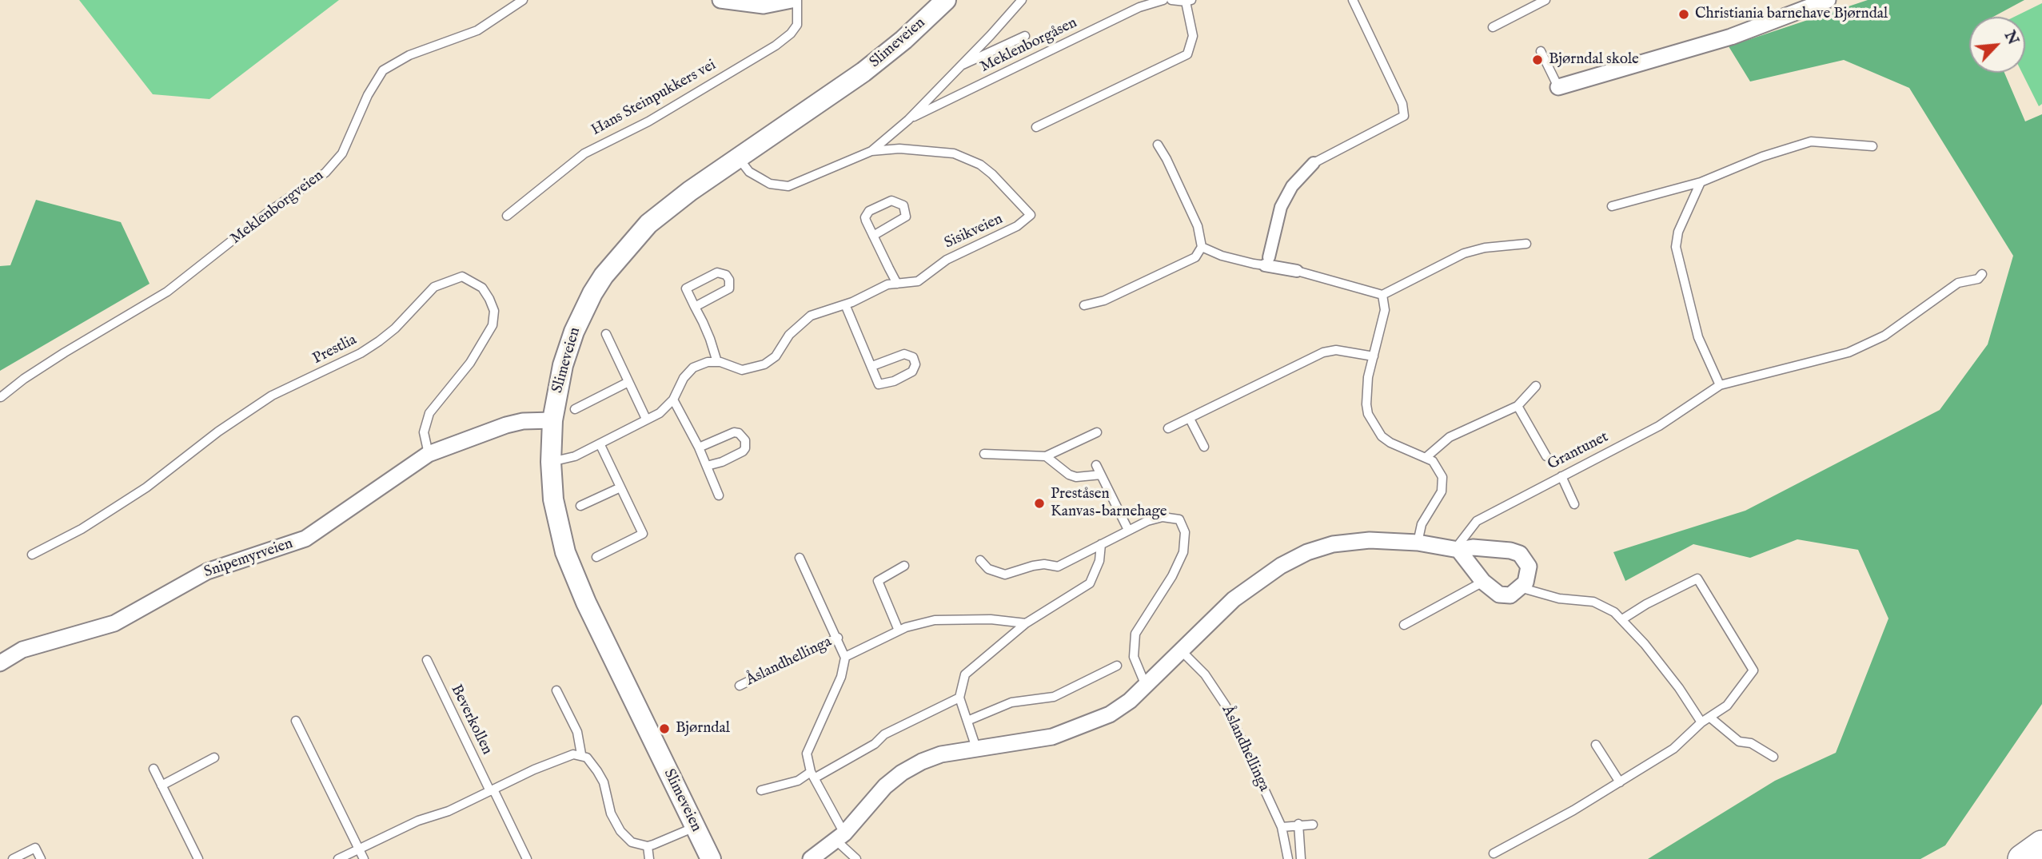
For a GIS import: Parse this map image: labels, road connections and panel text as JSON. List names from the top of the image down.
{
  "streets": {
    "street": ["Slimeveien", "Snipemyrveien"],
    "lane": [
      "Meklenborgåsen",
      "Hans Steinpukkers vei",
      "Meklenborgveien",
      "Sisikveien",
      "Prestlia",
      "Grantunet",
      "Åslandhellinga",
      "Beverkollen"
    ]
  },
  "crossings": [
    ["Slimeveien", "Meklenborgåsen"],
    ["Slimeveien", "Snipemyrveien"],
    ["Meklenborgåsen", "Sisikveien"],
    ["Prestlia", "Snipemyrveien"]
  ],
  "places": [
    "Christiania barnehave Bjørndal",
    "Bjørndal skole",
    "Preståsen Kanvas-barnehage",
    "Bjørndal"
  ],
  "north": "top right"
}
